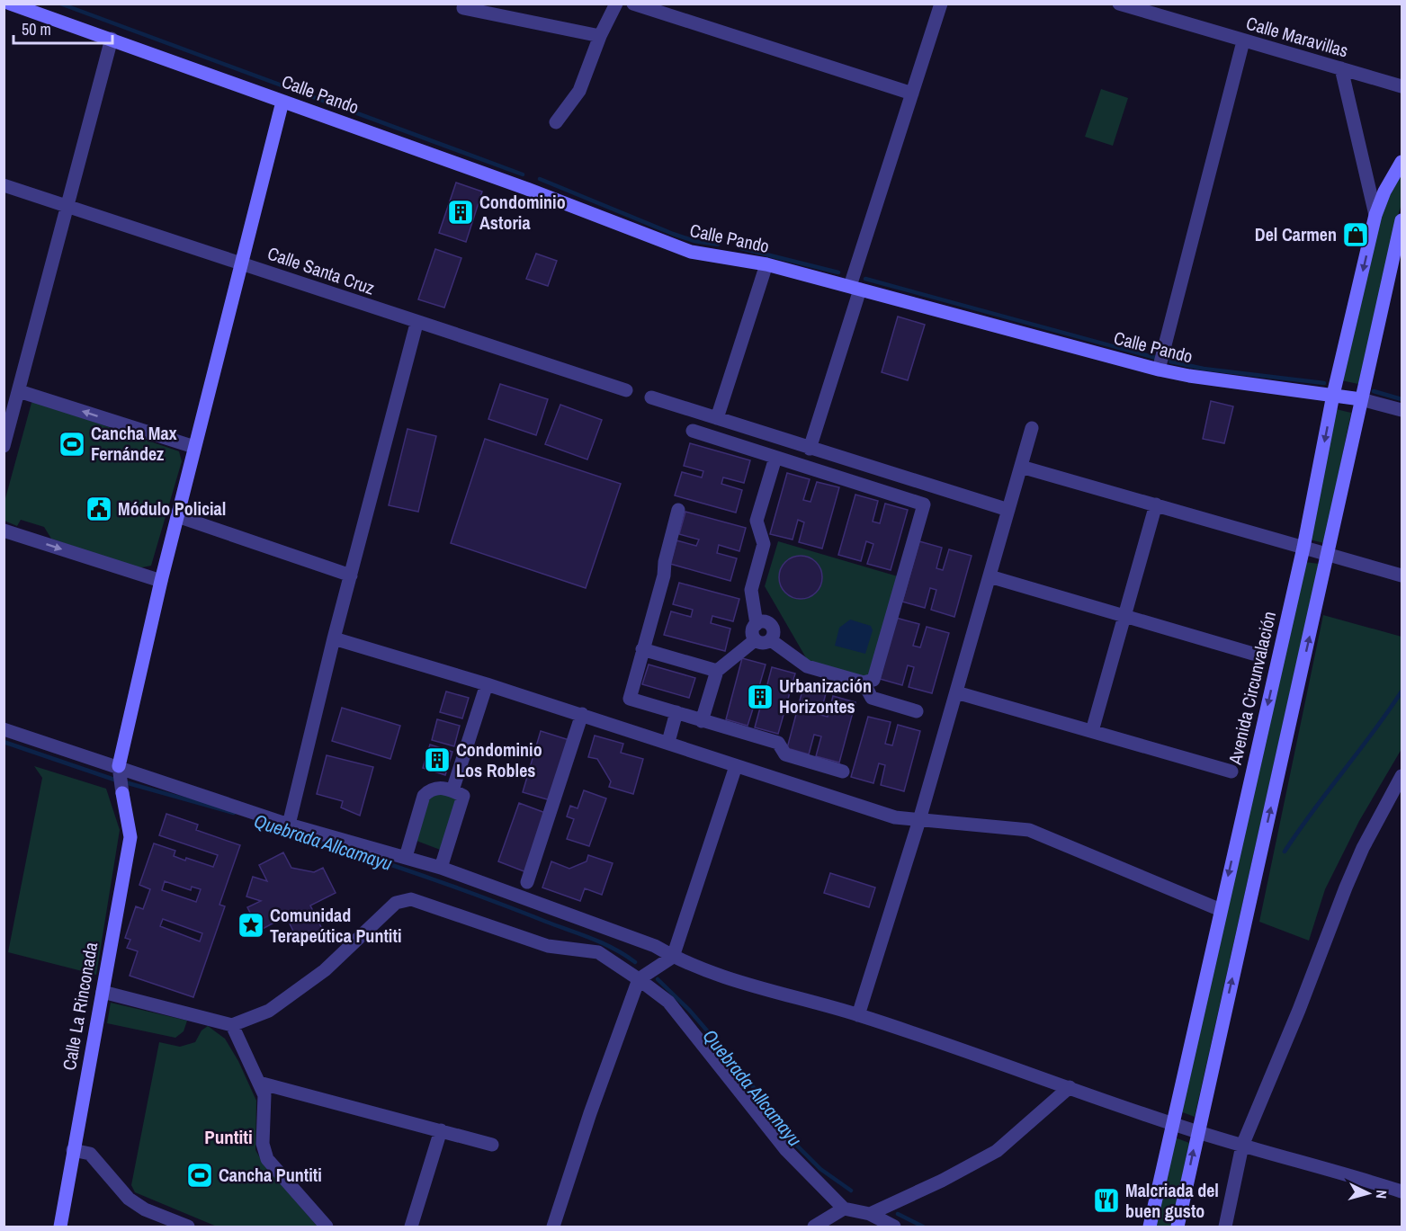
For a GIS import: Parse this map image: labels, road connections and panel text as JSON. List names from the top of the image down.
{
  "streets": {
    "street": [
      "Calle Maravillas",
      "Calle Pando",
      "Calle Santa Cruz",
      "Avenida Circunvalación",
      "Calle La Rinconada"
    ]
  },
  "crossings": [
    ["Calle Pando", "Avenida Circunvalación"]
  ],
  "districts": ["Puntiti"],
  "water": ["Quebrada Allcamayu"],
  "places": {
    "building": ["Condominio Astoria", "Urbanización Horizontes", "Condominio Los Robles"],
    "shop": ["Del Carmen"],
    "sports": ["Cancha Max Fernández", "Cancha Puntiti"],
    "public building": ["Módulo Policial"],
    "place": ["Comunidad Terapeútica Puntiti"],
    "restaurant": ["Malcriada del buen gusto"]
  },
  "scale_bar": "50 m",
  "north": "right"
}
